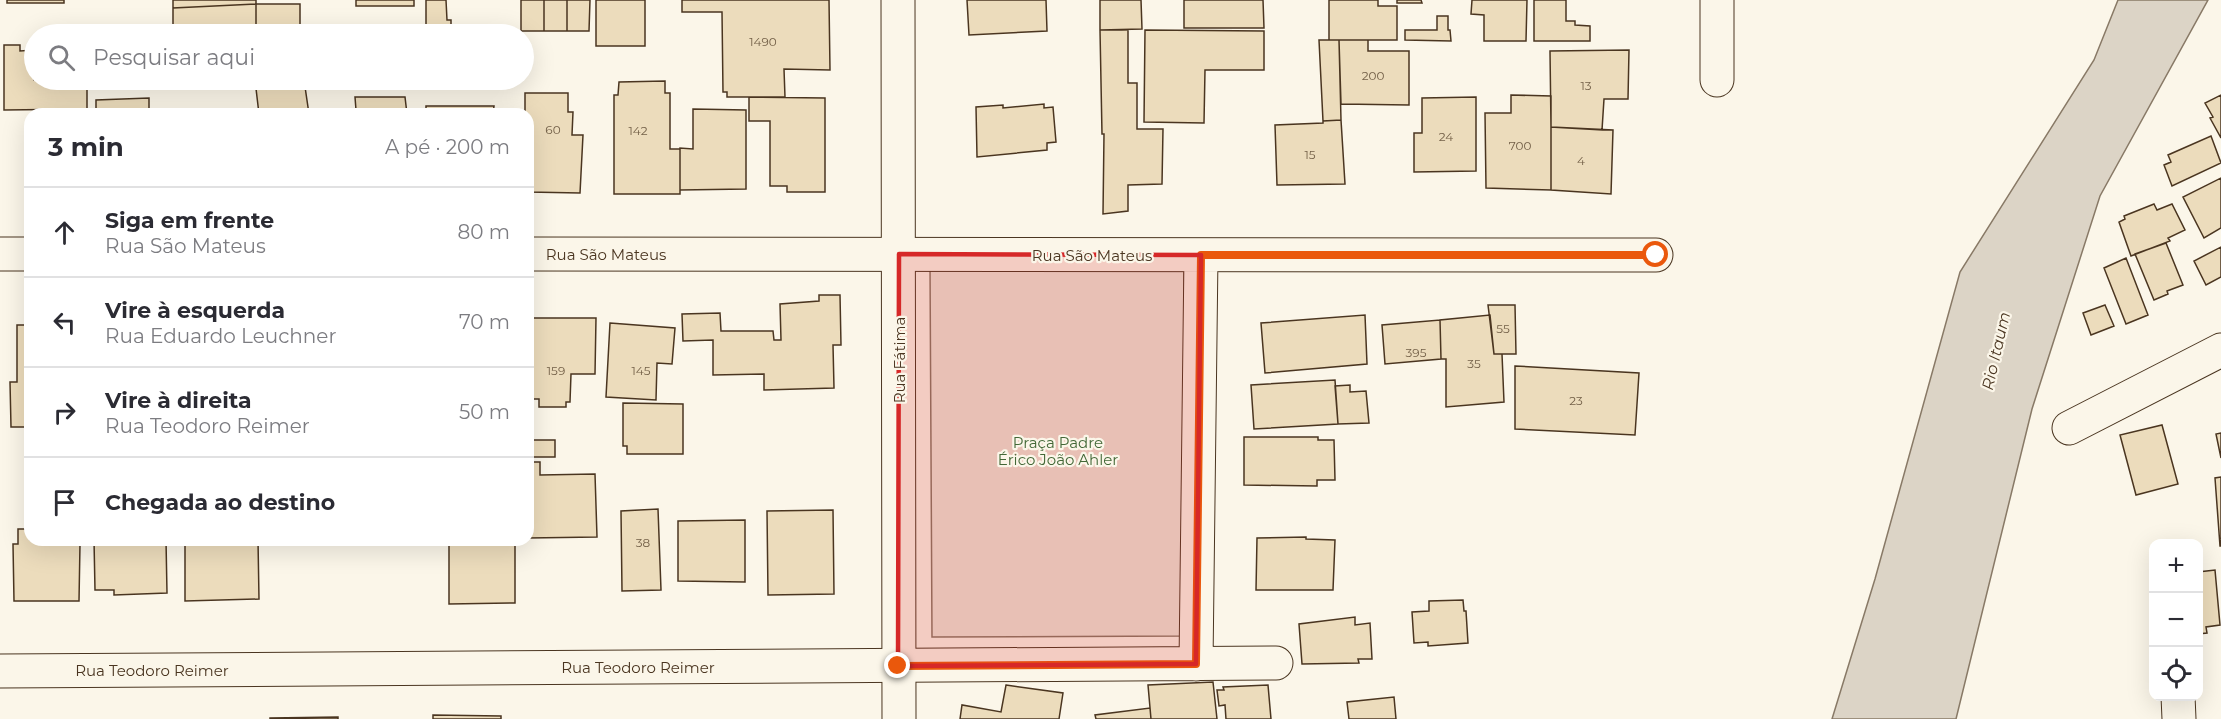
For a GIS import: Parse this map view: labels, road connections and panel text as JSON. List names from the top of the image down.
{
  "streets": {
    "street": ["Rua São Mateus", "Rua Fátima", "Rua Teodoro Reimer"]
  },
  "crossings": [
    ["Rua São Mateus", "Rua Fátima"],
    ["Rua Fátima", "Rua Teodoro Reimer"]
  ],
  "water": ["Rio Itaum"],
  "parks": ["Praça Padre Érico João Ahler"],
  "house_numbers": [
    "1490",
    "200",
    "13",
    "60",
    "142",
    "24",
    "700",
    "15",
    "4",
    "55",
    "395",
    "35",
    "159",
    "145",
    "23",
    "38"
  ],
  "page": {
    "search": "Pesquisar aqui",
    "heading": ["3 min", "A pé · 200 m"],
    "list": [
      ["Siga em frente", "Rua São Mateus", "80 m"],
      ["Vire à esquerda", "Rua Eduardo Leuchner", "70 m"],
      ["Vire à direita", "Rua Teodoro Reimer", "50 m"],
      "Chegada ao destino"
    ],
    "map_buttons": ["+", "−"]
  }
}
